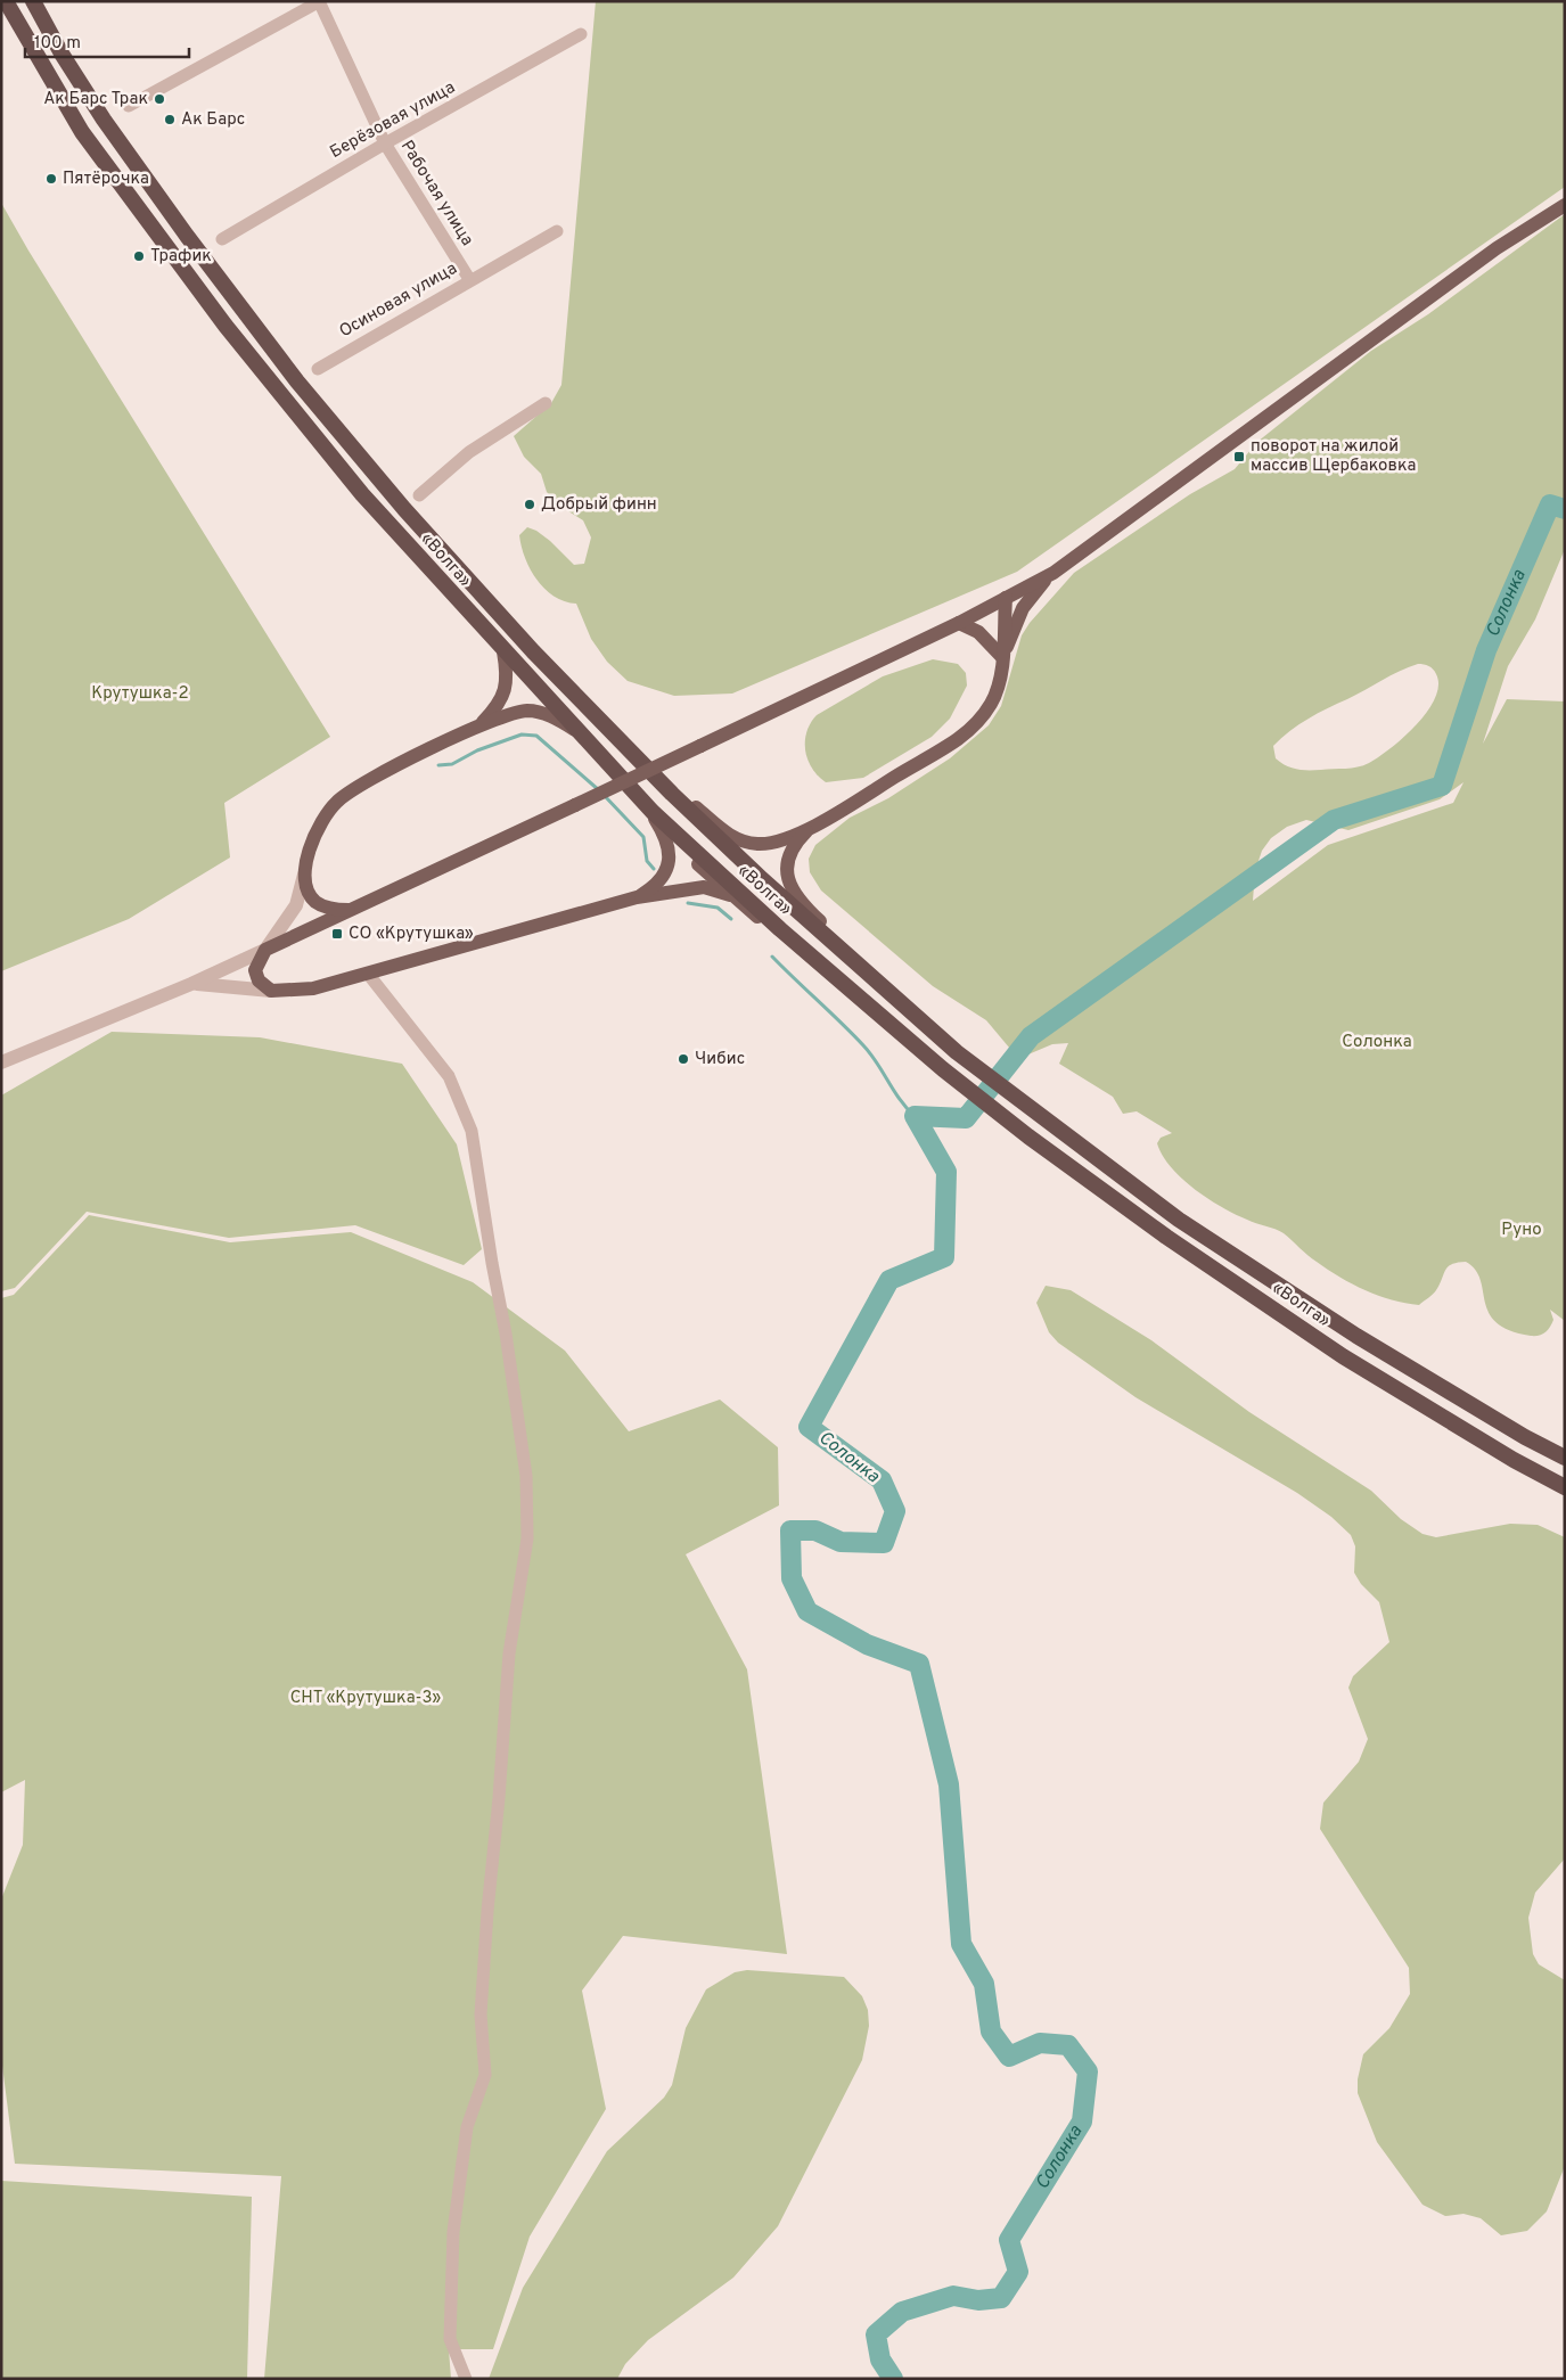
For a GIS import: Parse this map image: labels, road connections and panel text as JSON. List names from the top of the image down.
{
  "streets": {
    "highway": ["«Волга»"],
    "street": ["Берёзовая улица", "Рабочая улица", "Осиновая улица"]
  },
  "crossings": [
    ["Берёзовая улица", "Рабочая улица"],
    ["Рабочая улица", "Осиновая улица"]
  ],
  "water": ["Солонка"],
  "parks": [
    "Крутушка-2",
    "Солонка",
    "Руно",
    "СНТ «Крутушка-3»"
  ],
  "places": {
    "other": [
      "Ак Барс Трак",
      "Ак Барс",
      "Пятёрочка",
      "Трафик",
      "Добрый финн",
      "Чибис"
    ],
    "transit": ["поворот на жилой массив Щербаковка", "СО «Крутушка»"]
  },
  "scale_bar": "100 m"
}
